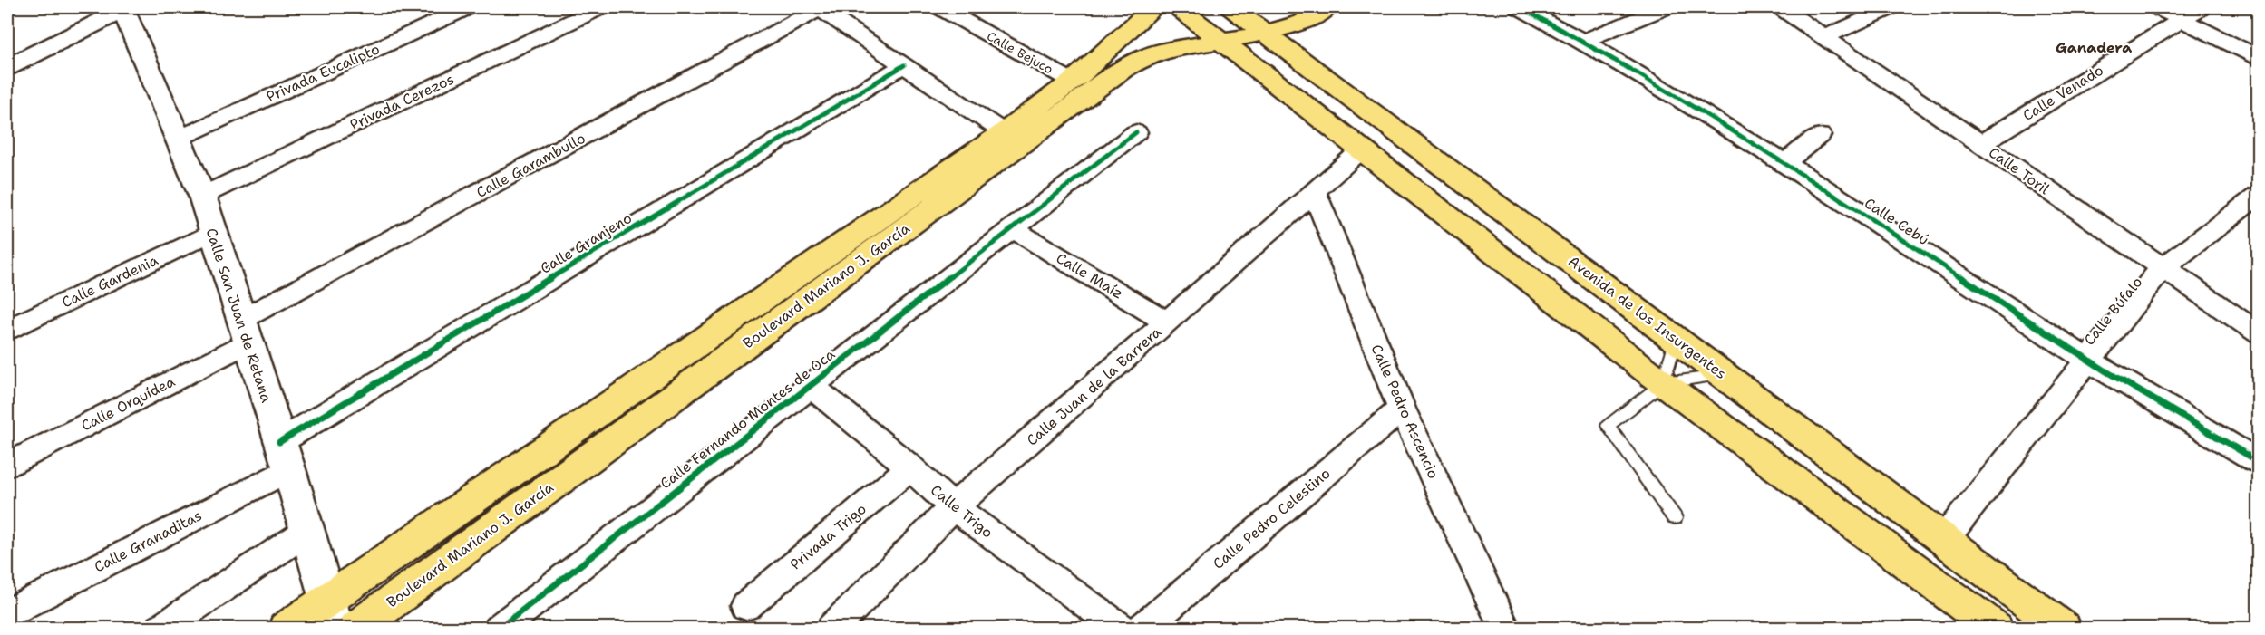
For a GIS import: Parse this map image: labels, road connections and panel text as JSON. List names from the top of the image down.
{
  "streets": {
    "main road": ["Boulevard Mariano J. García", "Avenida de los Insurgentes"],
    "street": [
      "Calle Bejuco",
      "Privada Eucalipto",
      "Calle Venado",
      "Privada Cerezos",
      "Calle Garambullo",
      "Calle Toril",
      "Calle Cebú",
      "Calle Granjeno",
      "Calle Maíz",
      "Calle Gardenia",
      "Calle Búfalo",
      "Calle San Juan de Retana",
      "Calle Juan de la Barrera",
      "Calle Orquídea",
      "Calle Pedro Ascencio",
      "Calle Fernando Montes de Oca",
      "Calle Trigo",
      "Calle Pedro Celestino",
      "Privada Trigo",
      "Calle Granaditas"
    ]
  },
  "crossings": [
    ["Calle Bejuco", "Boulevard Mariano J. García"],
    ["Privada Eucalipto", "Calle San Juan de Retana"],
    ["Calle Venado", "Calle Toril"],
    ["Privada Cerezos", "Calle San Juan de Retana"],
    ["Calle Garambullo", "Calle San Juan de Retana"],
    ["Calle Garambullo", "Calle Orquídea"],
    ["Calle Toril", "Calle Búfalo"],
    ["Calle Cebú", "Calle Búfalo"],
    ["Calle Granjeno", "Calle San Juan de Retana"],
    ["Calle Granjeno", "Calle Granaditas"],
    ["Calle Maíz", "Calle Juan de la Barrera"],
    ["Calle Maíz", "Calle Fernando Montes de Oca"],
    ["Calle Gardenia", "Calle San Juan de Retana"],
    ["Boulevard Mariano J. García", "Calle San Juan de Retana"],
    ["Boulevard Mariano J. García", "Avenida de los Insurgentes"],
    ["Calle Búfalo", "Avenida de los Insurgentes"],
    ["Calle San Juan de Retana", "Calle Orquídea"],
    ["Calle San Juan de Retana", "Calle Granaditas"],
    ["Calle Juan de la Barrera", "Calle Pedro Ascencio"],
    ["Calle Juan de la Barrera", "Calle Trigo"],
    ["Calle Pedro Ascencio", "Calle Pedro Celestino"],
    ["Calle Fernando Montes de Oca", "Calle Trigo"],
    ["Calle Trigo", "Privada Trigo"]
  ],
  "districts": ["Ganadera"]
}
